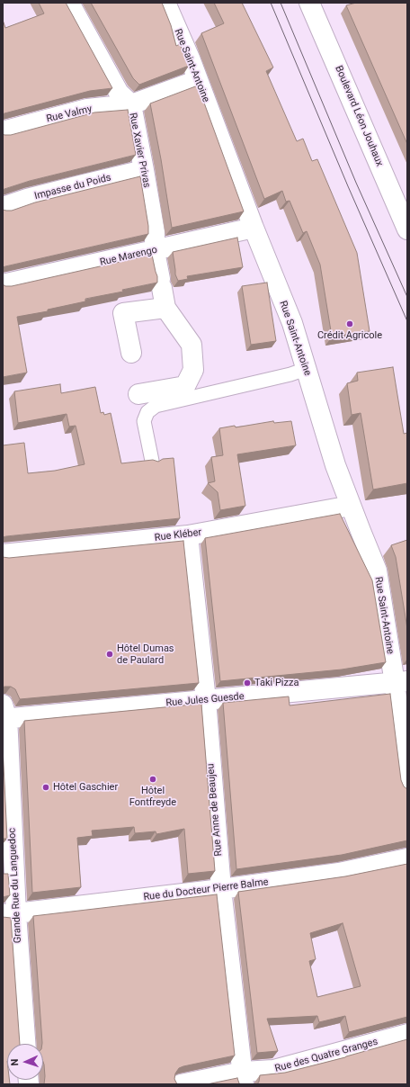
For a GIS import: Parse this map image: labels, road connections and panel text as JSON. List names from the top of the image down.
{
  "streets": {
    "street": [
      "Rue Saint-Antoine",
      "Rue Valmy",
      "Boulevard Léon Jouhaux",
      "Rue Xavier Privas",
      "Impasse du Poids",
      "Rue Marengo",
      "Rue Kléber",
      "Rue Jules Guesde",
      "Rue Anne de Beaujeu",
      "Grande Rue du Languedoc",
      "Rue du Docteur Pierre Balme",
      "Rue des Quatre Granges"
    ]
  },
  "crossings": [
    ["Rue Saint-Antoine", "Rue Valmy"],
    ["Rue Saint-Antoine", "Rue Marengo"],
    ["Rue Saint-Antoine", "Rue Kléber"],
    ["Rue Saint-Antoine", "Rue Jules Guesde"],
    ["Rue Valmy", "Rue Xavier Privas"],
    ["Rue Xavier Privas", "Impasse du Poids"],
    ["Rue Xavier Privas", "Rue Marengo"],
    ["Rue Kléber", "Rue Anne de Beaujeu"],
    ["Rue Jules Guesde", "Rue Anne de Beaujeu"],
    ["Rue Jules Guesde", "Grande Rue du Languedoc"],
    ["Rue Anne de Beaujeu", "Rue du Docteur Pierre Balme"],
    ["Rue Anne de Beaujeu", "Rue des Quatre Granges"],
    ["Grande Rue du Languedoc", "Rue du Docteur Pierre Balme"]
  ],
  "places": [
    "Crédit Agricole",
    "Hôtel Dumas de Paulard",
    "Taki Pizza",
    "Hôtel Fontfreyde",
    "Hôtel Gaschier"
  ],
  "north": "left"
}
